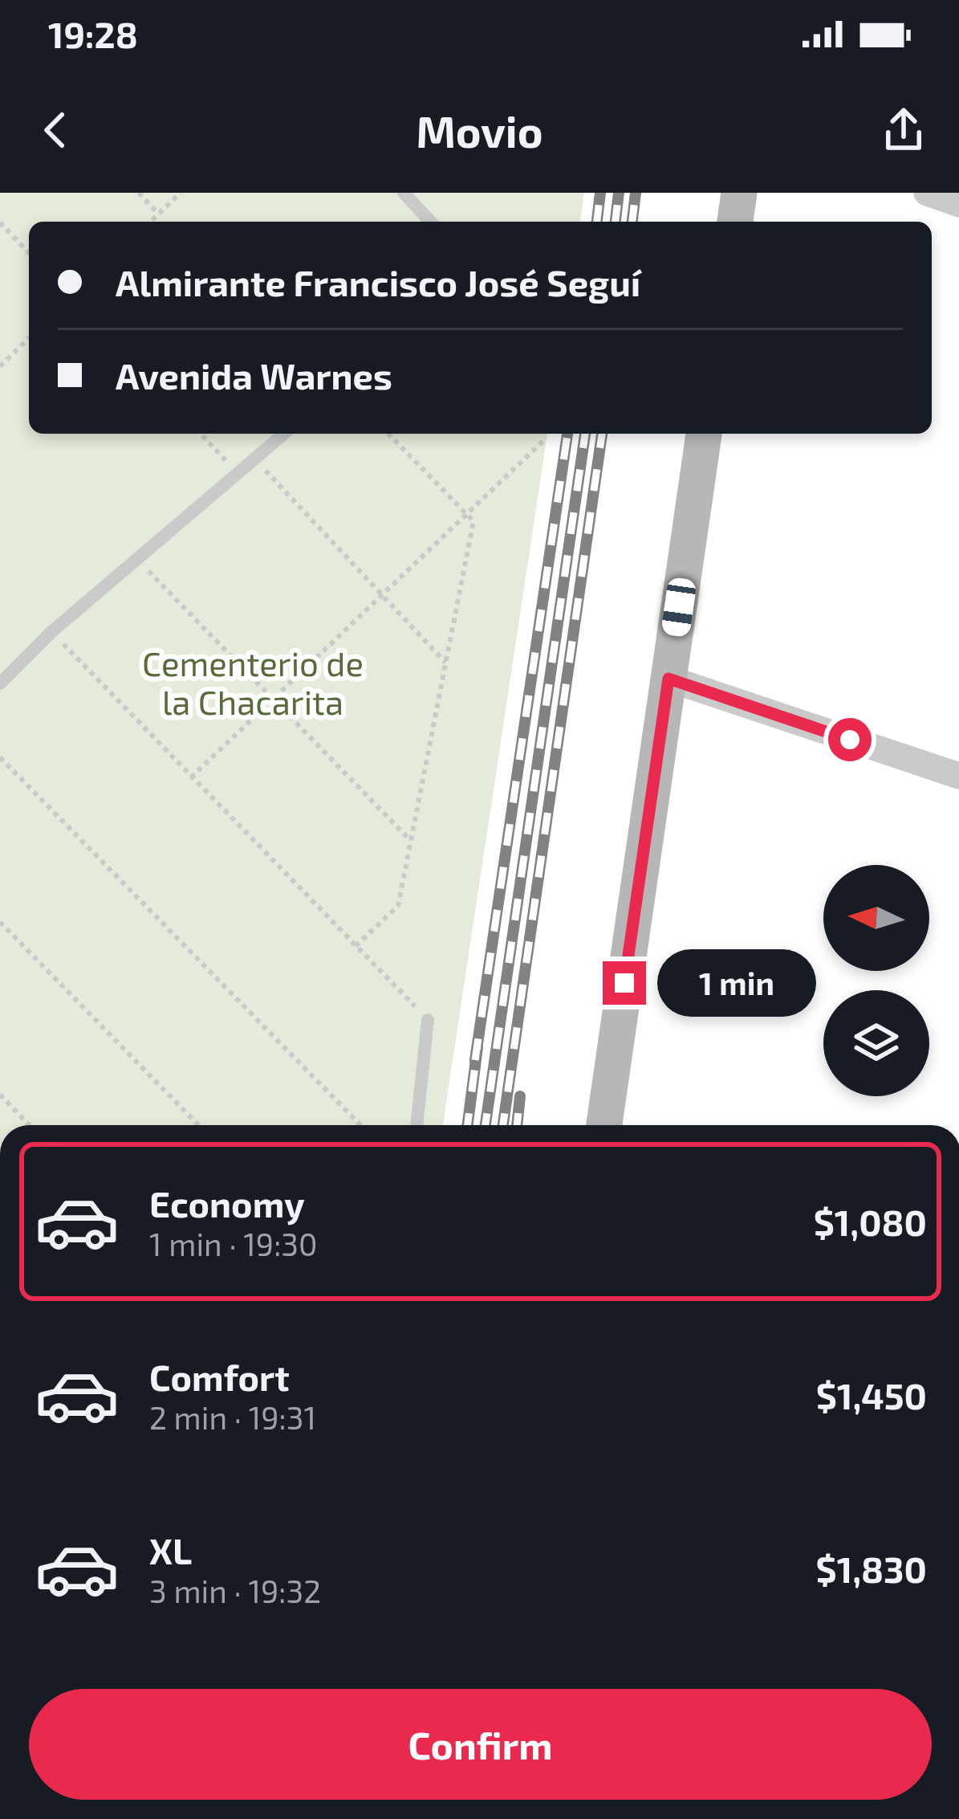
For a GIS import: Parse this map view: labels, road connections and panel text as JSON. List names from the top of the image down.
{
  "parks": ["Cementerio de la Chacarita"],
  "north": "left",
  "page": {
    "status": "19:28",
    "header": "Movio",
    "banner": ["Almirante Francisco José Seguí", "Avenida Warnes"],
    "bubble": "1 min",
    "list": [
      {
        "name": "Economy",
        "note": "1 min · 19:30",
        "value": "$1,080"
      },
      {
        "name": "Comfort",
        "note": "2 min · 19:31",
        "value": "$1,450"
      },
      {
        "name": "XL",
        "note": "3 min · 19:32",
        "value": "$1,830"
      }
    ],
    "buttons": "Confirm"
  }
}
